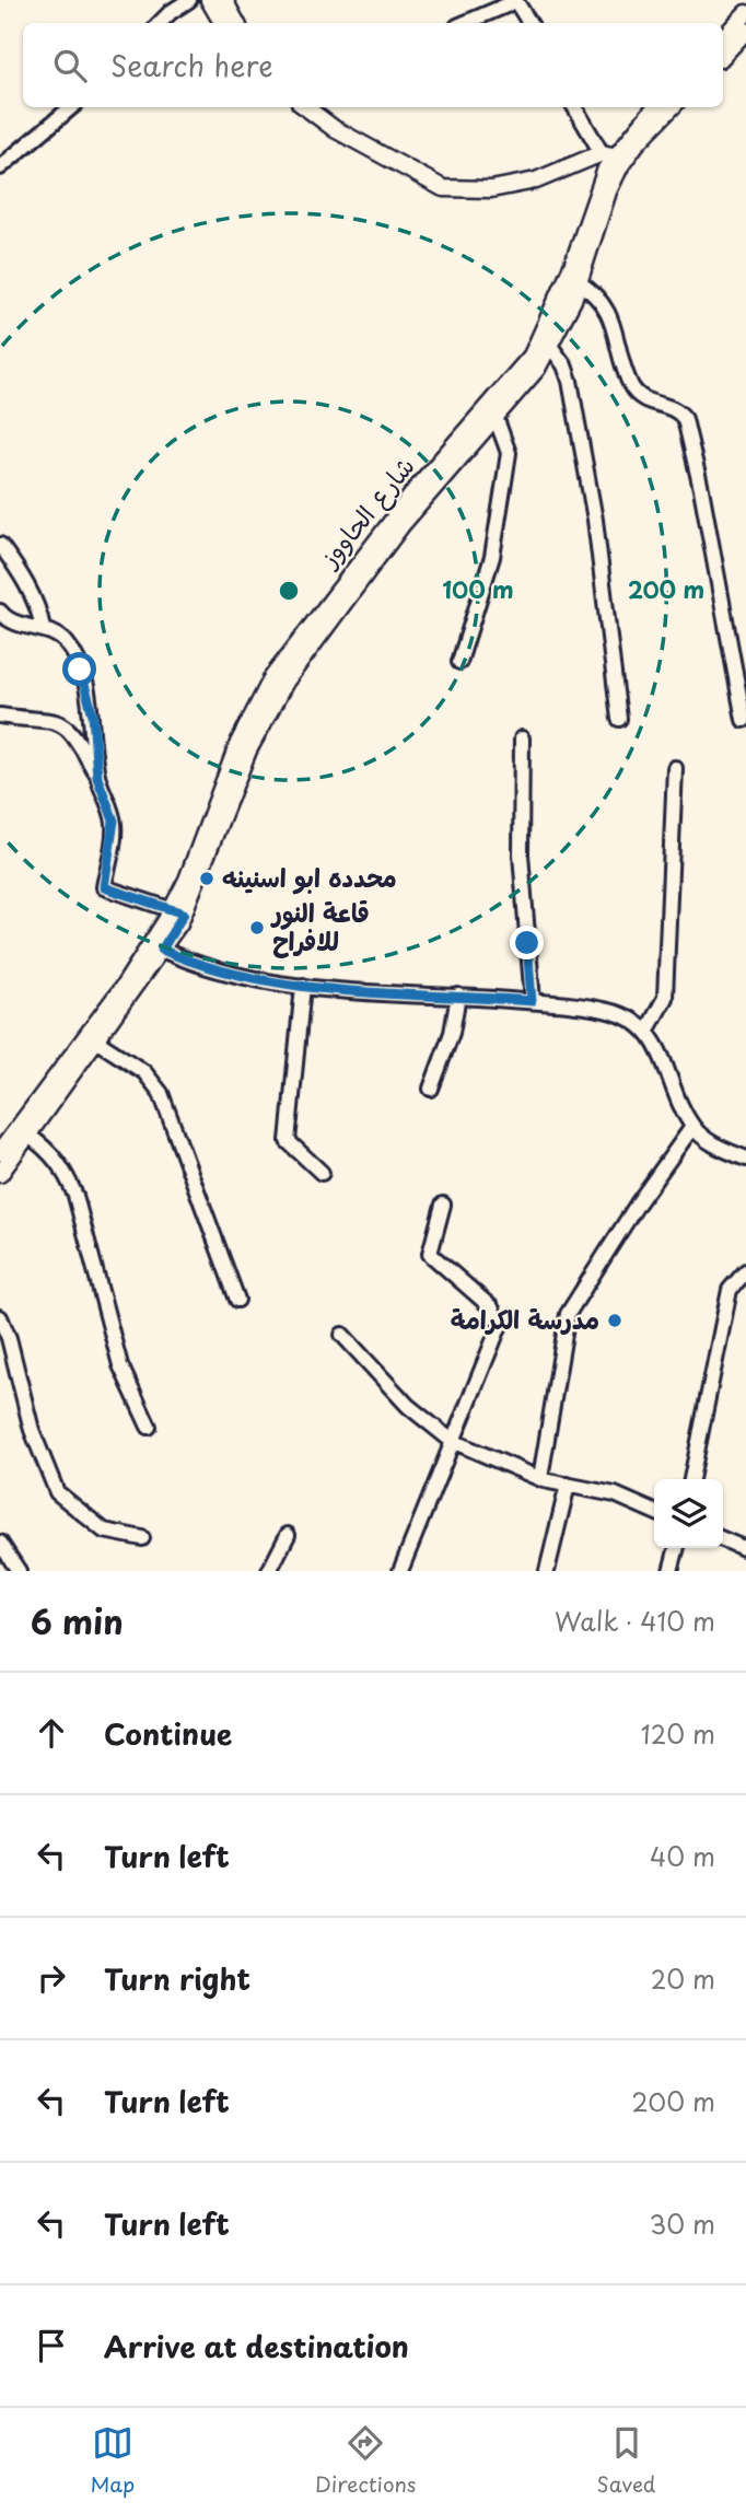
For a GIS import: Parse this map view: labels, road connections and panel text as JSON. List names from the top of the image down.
{
  "streets": {
    "main road": ["شارع الحاووز"]
  },
  "places": ["محدده ابو اسنينه", "قاعة النور للافراح", "مدرسة الكرامة"],
  "page": {
    "search": "Search here",
    "heading": ["6 min", "Walk · 410 m"],
    "list": [
      ["Continue", "120 m"],
      ["Turn left", "40 m"],
      ["Turn right", "20 m"],
      ["Turn left", "200 m"],
      ["Turn left", "30 m"],
      "Arrive at destination"
    ],
    "nav": ["Map", "Directions", "Saved"]
  },
  "rings": ["100 m", "200 m"]
}
